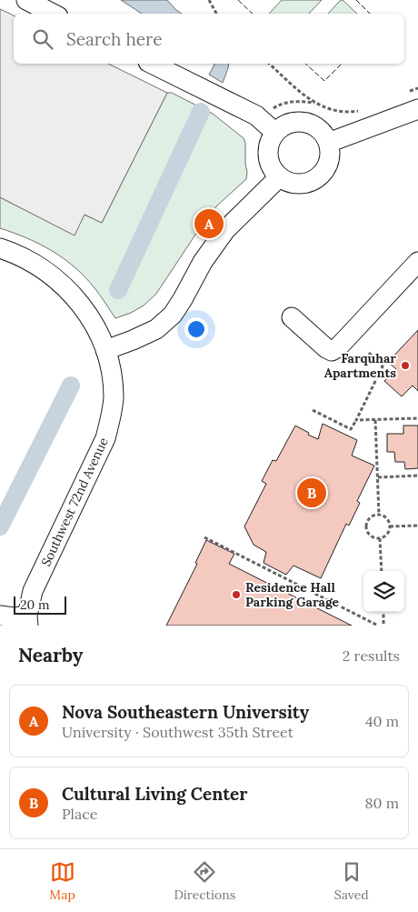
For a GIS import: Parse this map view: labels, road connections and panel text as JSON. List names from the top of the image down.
{
  "streets": {
    "street": ["Southwest 72nd Avenue"]
  },
  "places": ["Farquhar Apartments", "Residence Hall Parking Garage"],
  "scale_bar": "20 m",
  "page": {
    "search": "Search here",
    "pins": ["A", "B"],
    "scale": "20 m",
    "heading": ["Nearby", "2 results"],
    "list": [
      {
        "mark": "A",
        "name": "Nova Southeastern University",
        "note": "University · Southwest 35th Street",
        "value": "40 m"
      },
      {
        "mark": "B",
        "name": "Cultural Living Center",
        "note": "Place",
        "value": "80 m"
      }
    ],
    "nav": ["Map", "Directions", "Saved"]
  }
}
